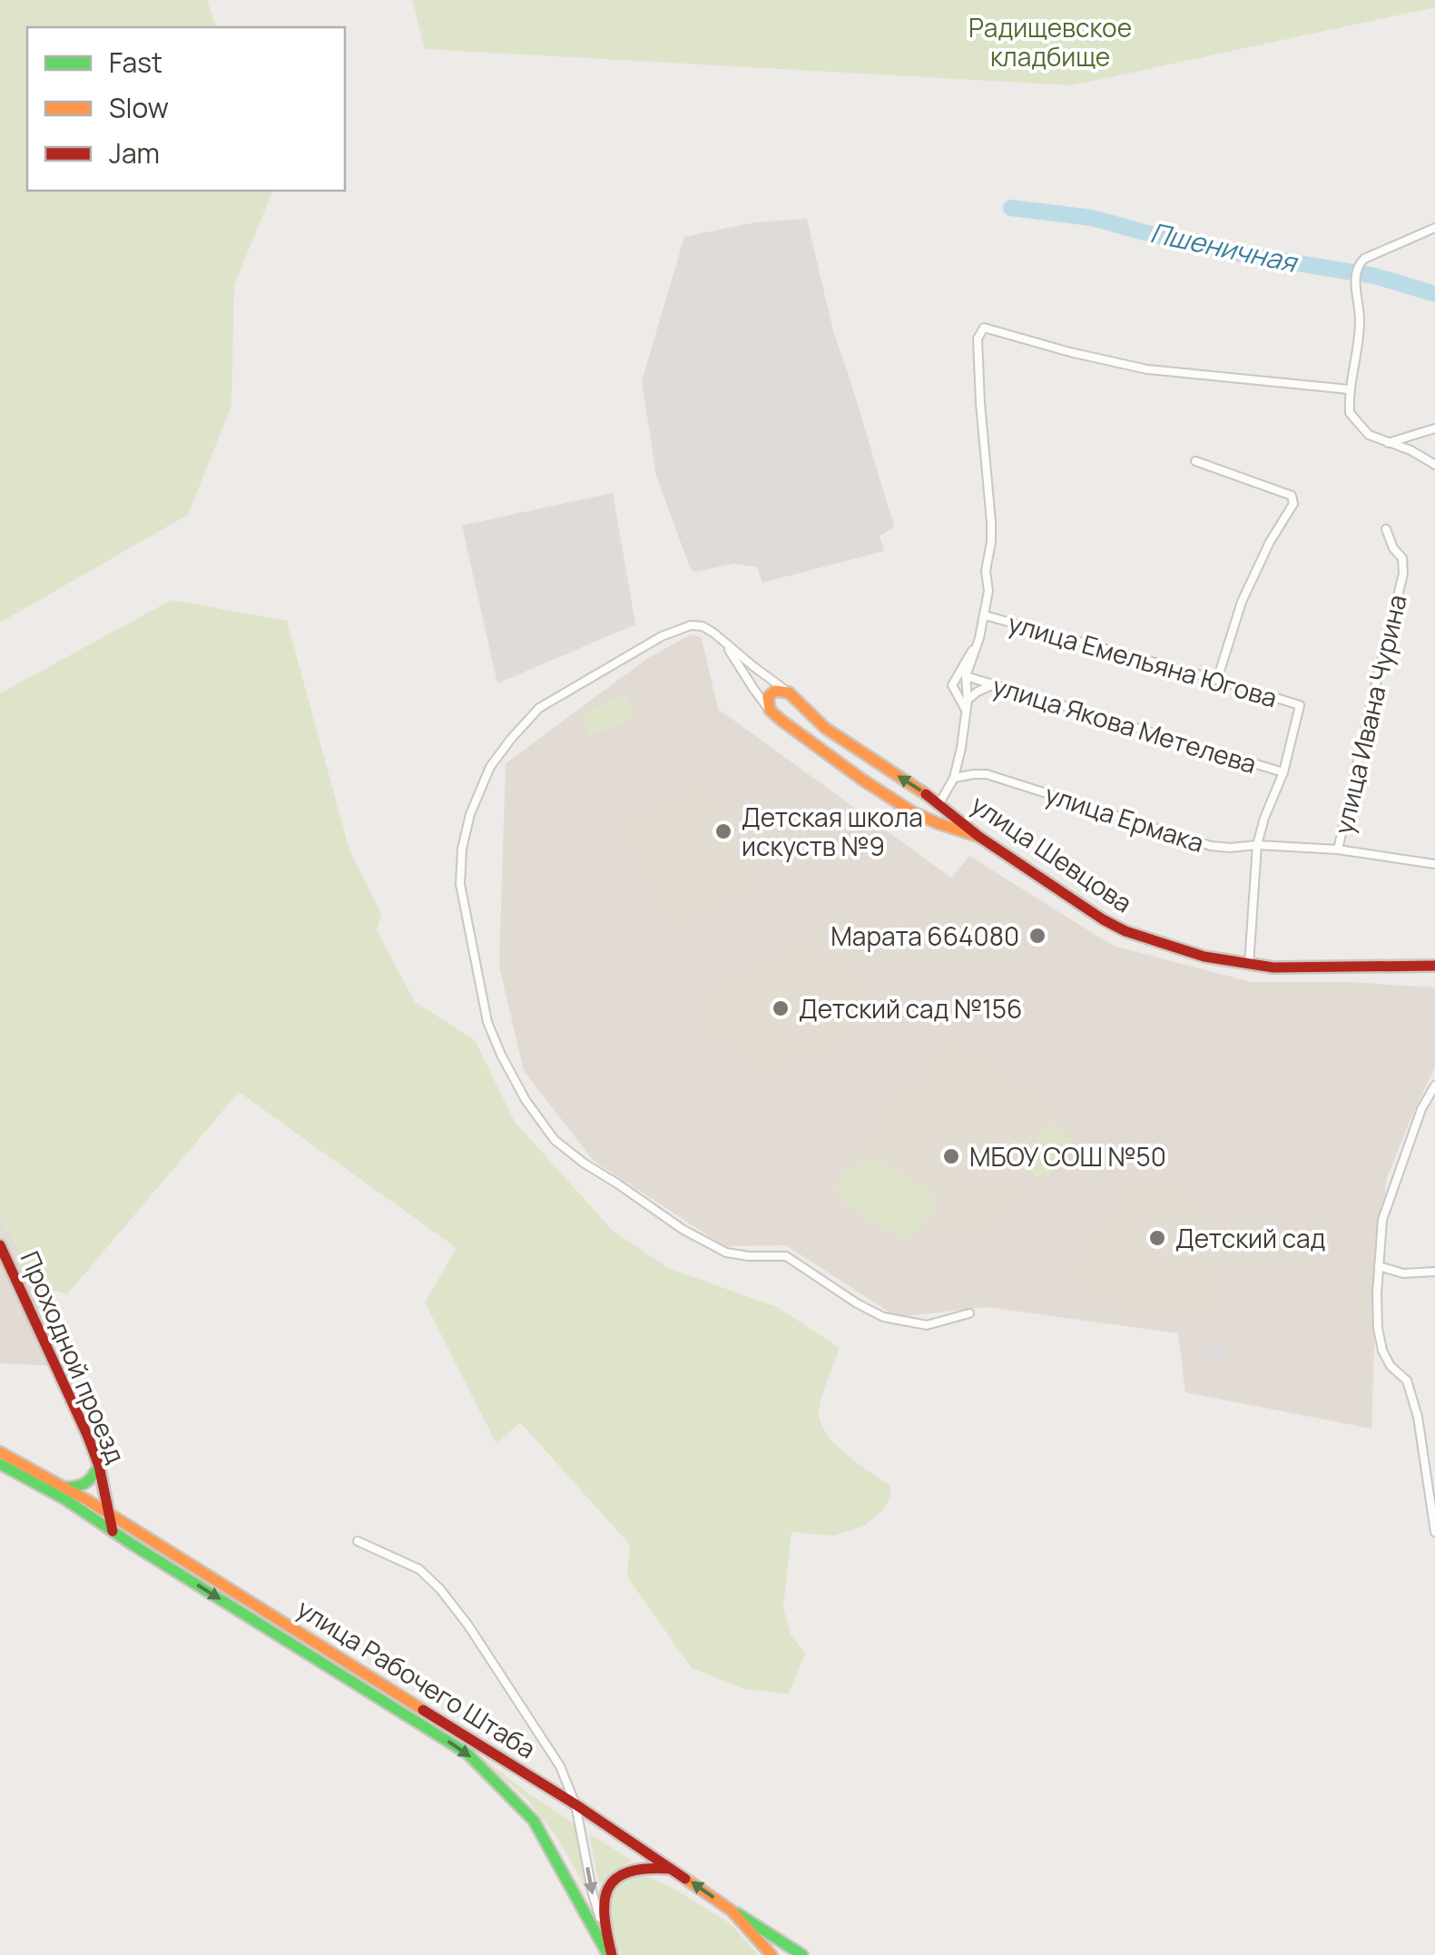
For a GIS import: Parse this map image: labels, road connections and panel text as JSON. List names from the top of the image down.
{
  "streets": {
    "main road": ["улица Шевцова", "Проходной проезд", "улица Рабочего Штаба"],
    "street": [
      "улица Емельяна Югова",
      "улица Ивана Чурина",
      "улица Якова Метелева",
      "улица Ермака"
    ]
  },
  "crossings": [
    ["улица Емельяна Югова", "улица Якова Метелева"],
    ["улица Ивана Чурина", "улица Ермака"],
    ["Проходной проезд", "улица Рабочего Штаба"]
  ],
  "water": ["Пшеничная"],
  "parks": ["Радищевское кладбище"],
  "places": [
    "Детская школа искуств №9",
    "Марата 664080",
    "Детский сад №156",
    "МБОУ СОШ №50",
    "Детский сад"
  ],
  "legend": ["Fast", "Slow", "Jam"]
}
